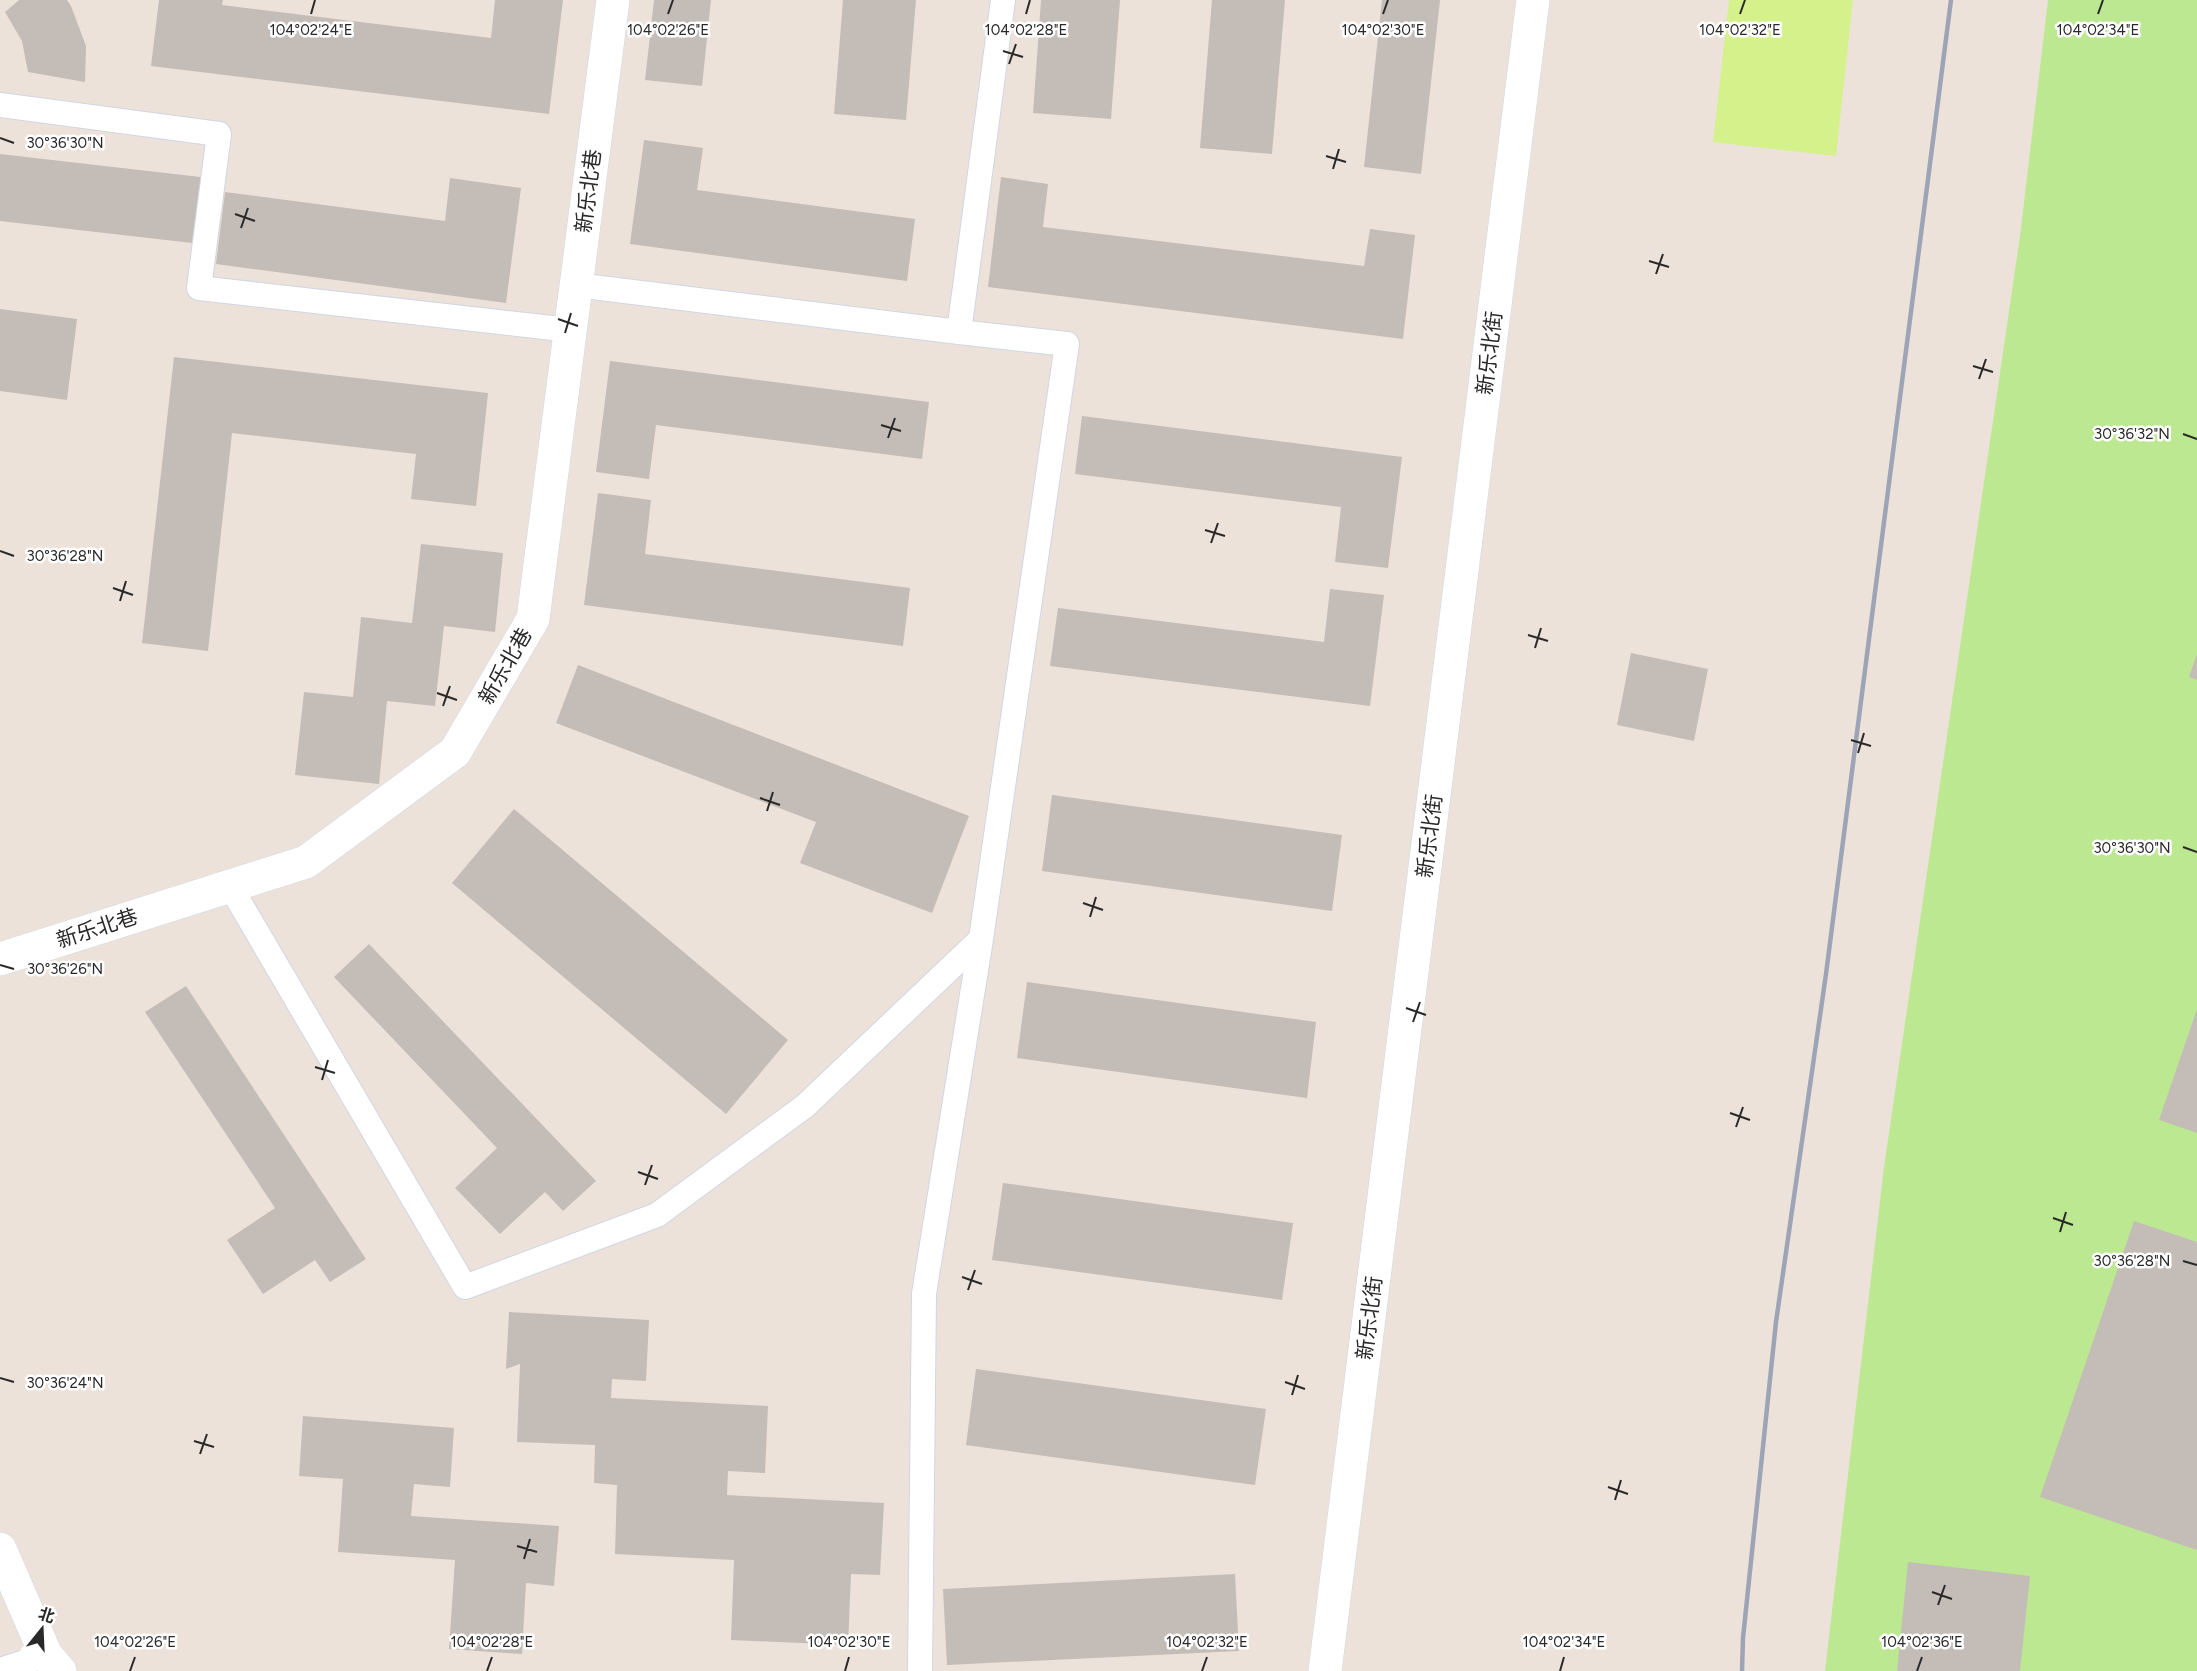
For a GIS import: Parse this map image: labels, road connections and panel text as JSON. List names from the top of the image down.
{
  "streets": {
    "street": ["新乐北巷", "新乐北街"]
  },
  "north": "top",
  "coordinates": [
    "104°02'24\"E",
    "104°02'26\"E",
    "104°02'28\"E",
    "104°02'30\"E",
    "104°02'32\"E",
    "104°02'34\"E",
    "30°36'30\"N",
    "30°36'32\"N",
    "30°36'28\"N",
    "30°36'26\"N",
    "30°36'24\"N",
    "104°02'36\"E"
  ]
}
